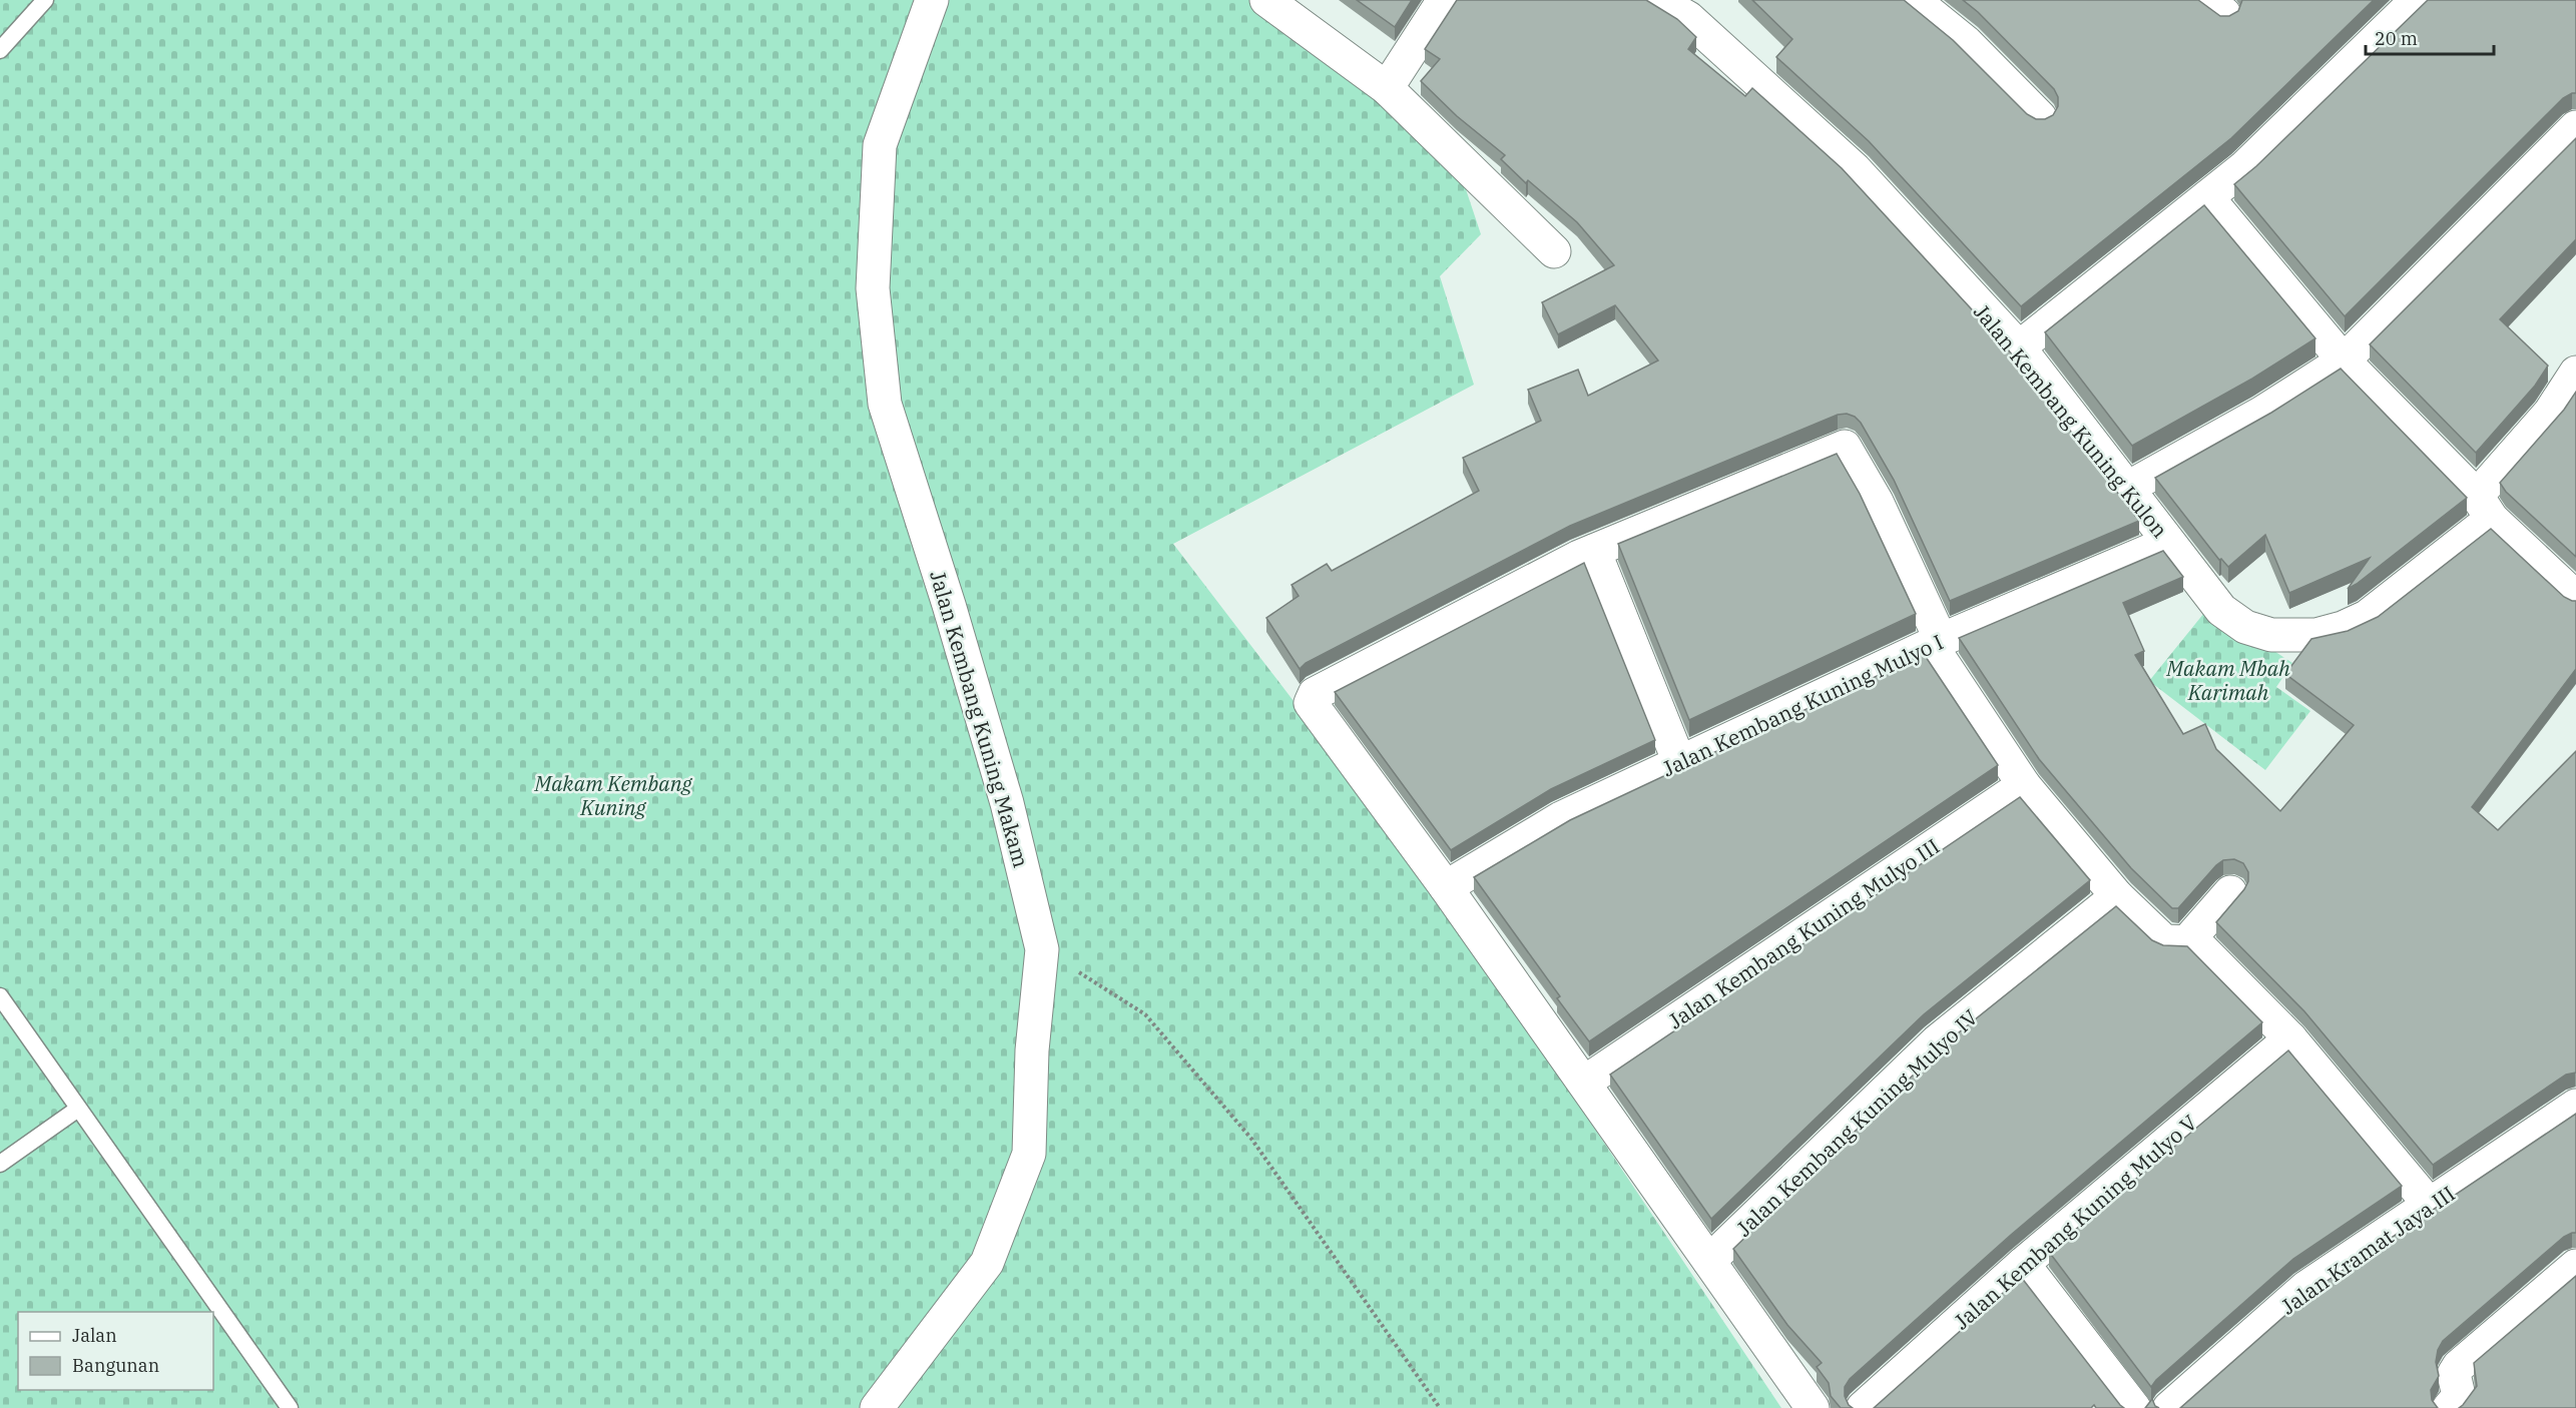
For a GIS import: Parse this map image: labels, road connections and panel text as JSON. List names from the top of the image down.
{
  "streets": {
    "street": [
      "Jalan Kembang Kuning Kulon",
      "Jalan Kembang Kuning Mulyo I",
      "Jalan Kembang Kuning Makam",
      "Jalan Kembang Kuning Mulyo III",
      "Jalan Kembang Kuning Mulyo IV",
      "Jalan Kembang Kuning Mulyo V",
      "Jalan Kramat Jaya III"
    ]
  },
  "crossings": [
    ["Jalan Kembang Kuning Kulon", "Jalan Kembang Kuning Mulyo I"]
  ],
  "parks": ["Makam Mbah Karimah", "Makam Kembang Kuning"],
  "legend": ["Jalan", "Bangunan"],
  "scale_bar": "20 m"
}
